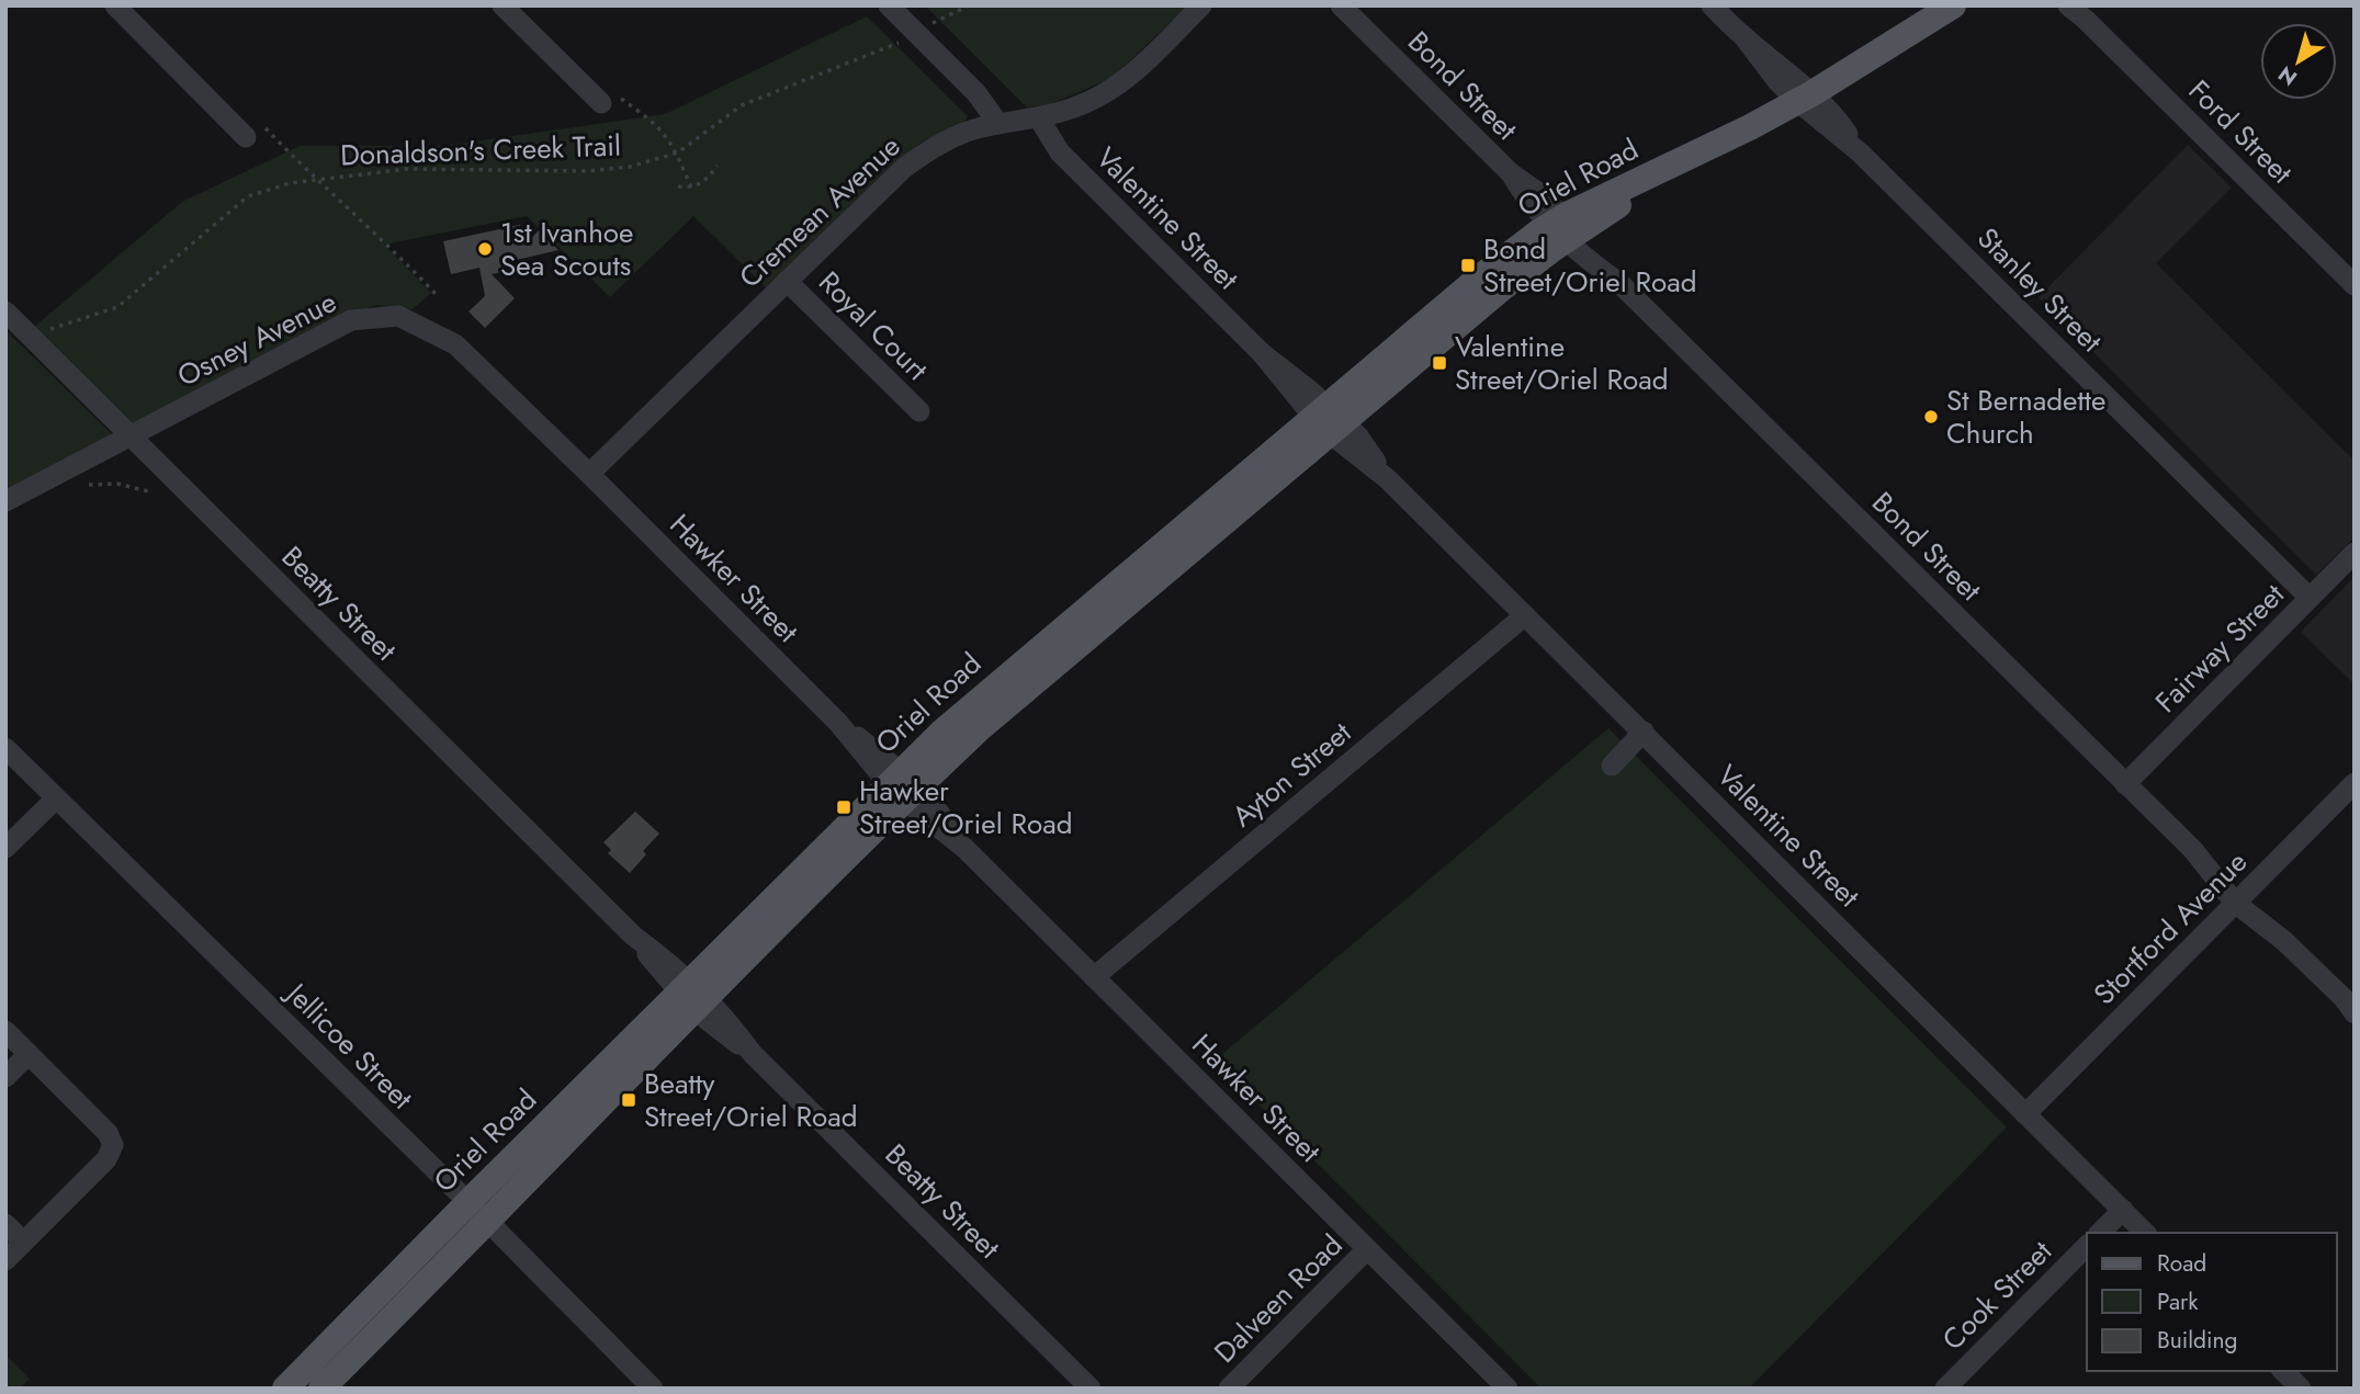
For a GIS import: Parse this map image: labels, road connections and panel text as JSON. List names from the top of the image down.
{
  "streets": {
    "main road": ["Oriel Road"],
    "street": [
      "Bond Street",
      "Ford Street",
      "Cremean Avenue",
      "Valentine Street",
      "Stanley Street",
      "Royal Court",
      "Osney Avenue",
      "Hawker Street",
      "Beatty Street",
      "Fairway Street",
      "Ayton Street",
      "Stortford Avenue",
      "Jellicoe Street",
      "Cook Street",
      "Dalveen Road"
    ],
    "path": ["Donaldson's Creek Trail"]
  },
  "crossings": [
    ["Bond Street", "Oriel Road"],
    ["Bond Street", "Fairway Street"],
    ["Bond Street", "Stortford Avenue"],
    ["Donaldson's Creek Trail", "Beatty Street"],
    ["Oriel Road", "Valentine Street"],
    ["Oriel Road", "Stanley Street"],
    ["Oriel Road", "Hawker Street"],
    ["Oriel Road", "Beatty Street"],
    ["Oriel Road", "Jellicoe Street"],
    ["Cremean Avenue", "Valentine Street"],
    ["Cremean Avenue", "Royal Court"],
    ["Cremean Avenue", "Osney Avenue"],
    ["Cremean Avenue", "Hawker Street"],
    ["Valentine Street", "Ayton Street"],
    ["Valentine Street", "Stortford Avenue"],
    ["Stanley Street", "Fairway Street"],
    ["Osney Avenue", "Hawker Street"],
    ["Osney Avenue", "Beatty Street"],
    ["Hawker Street", "Ayton Street"],
    ["Hawker Street", "Dalveen Road"]
  ],
  "places": {
    "other": ["1st Ivanhoe Sea Scouts", "St Bernadette Church"],
    "transit": [
      "Bond Street/Oriel Road",
      "Valentine Street/Oriel Road",
      "Hawker Street/Oriel Road",
      "Beatty Street/Oriel Road"
    ]
  },
  "legend": ["Road", "Park", "Building"],
  "north": "bottom left"
}
